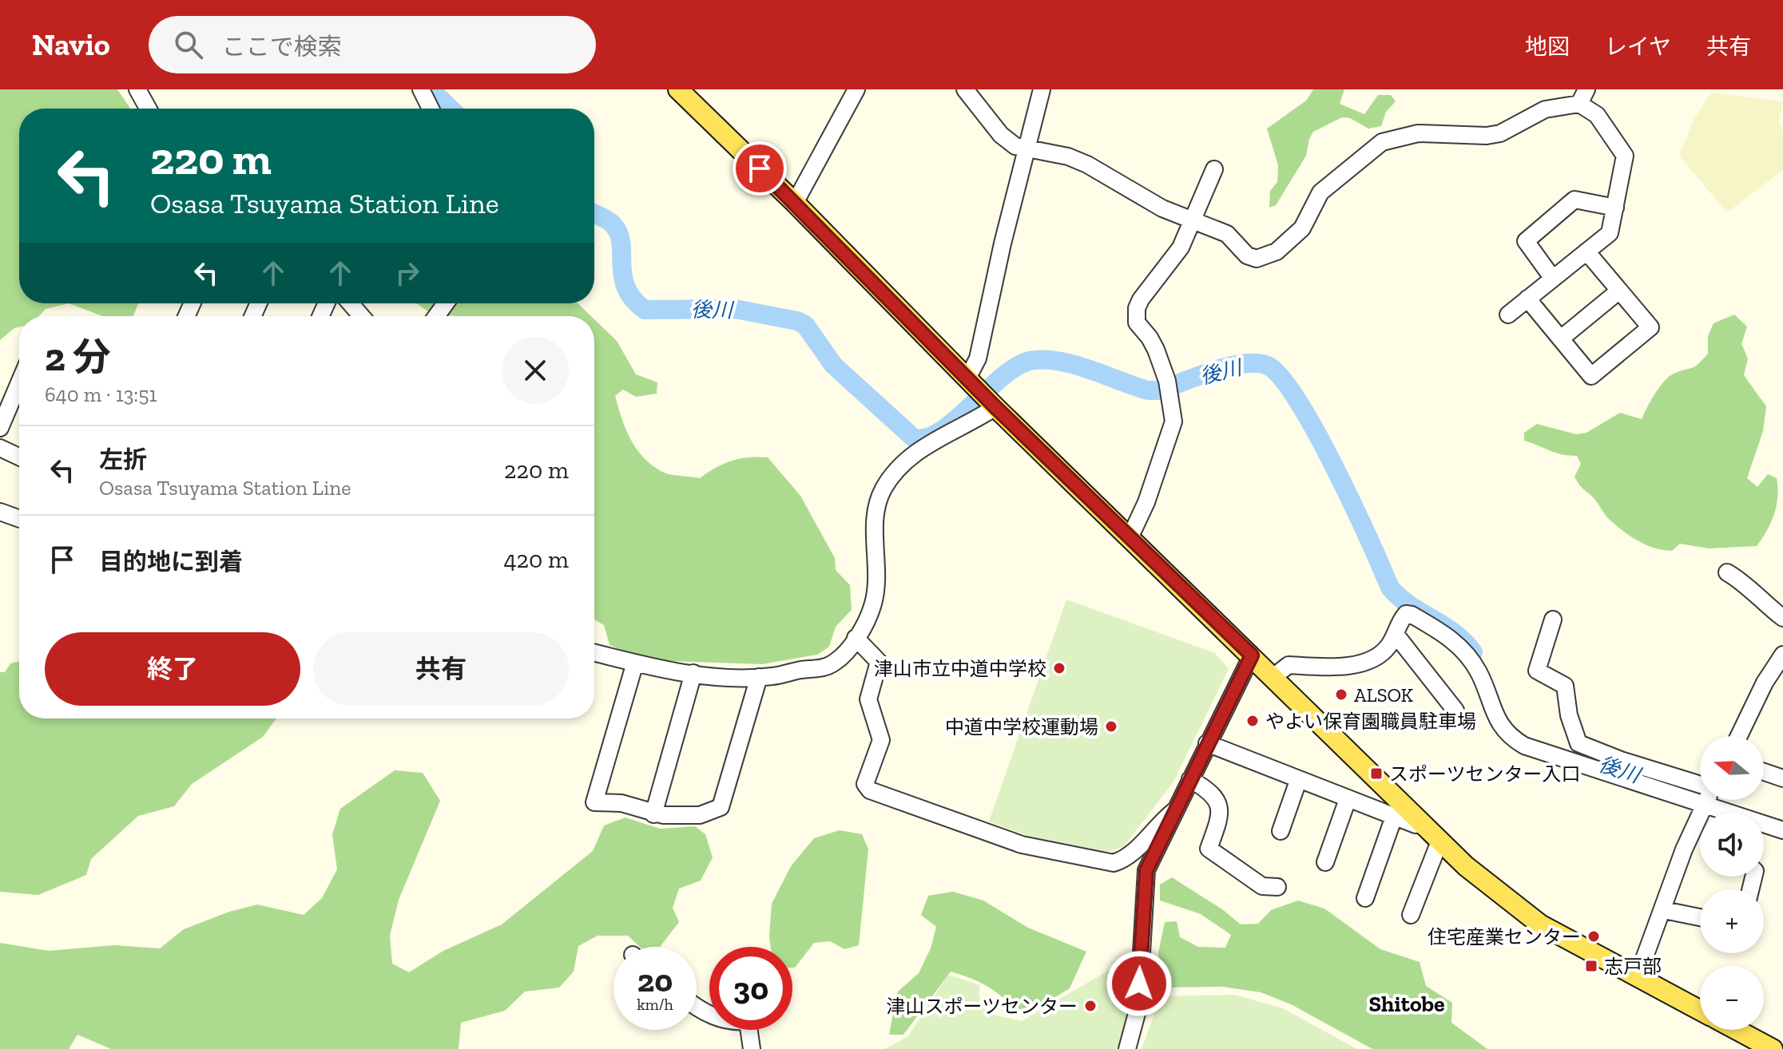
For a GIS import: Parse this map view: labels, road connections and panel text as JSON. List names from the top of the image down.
{
  "districts": ["Shitobe"],
  "water": ["後川"],
  "places": {
    "other": [
      "津山市立中道中学校",
      "ALSOK",
      "やよい保育園職員駐車場",
      "中道中学校運動場",
      "住宅産業センター",
      "津山スポーツセンター"
    ],
    "transit": ["スポーツセンター入口", "志戸部"]
  },
  "north": "left",
  "page": {
    "header": "Navio",
    "search": "ここで検索",
    "nav": ["地図", "レイヤ", "共有"],
    "turn": ["220 m", "Osasa Tsuyama Station Line"],
    "heading": ["2 分", "640 m · 13:51"],
    "list": [
      {
        "name": "左折",
        "note": "Osasa Tsuyama Station Line",
        "value": "220 m"
      },
      {
        "name": "目的地に到着",
        "value": "420 m"
      }
    ],
    "buttons": ["終了", "共有"],
    "map_buttons": ["+", "−"],
    "speed": "20 km/h",
    "limit": "30"
  }
}
